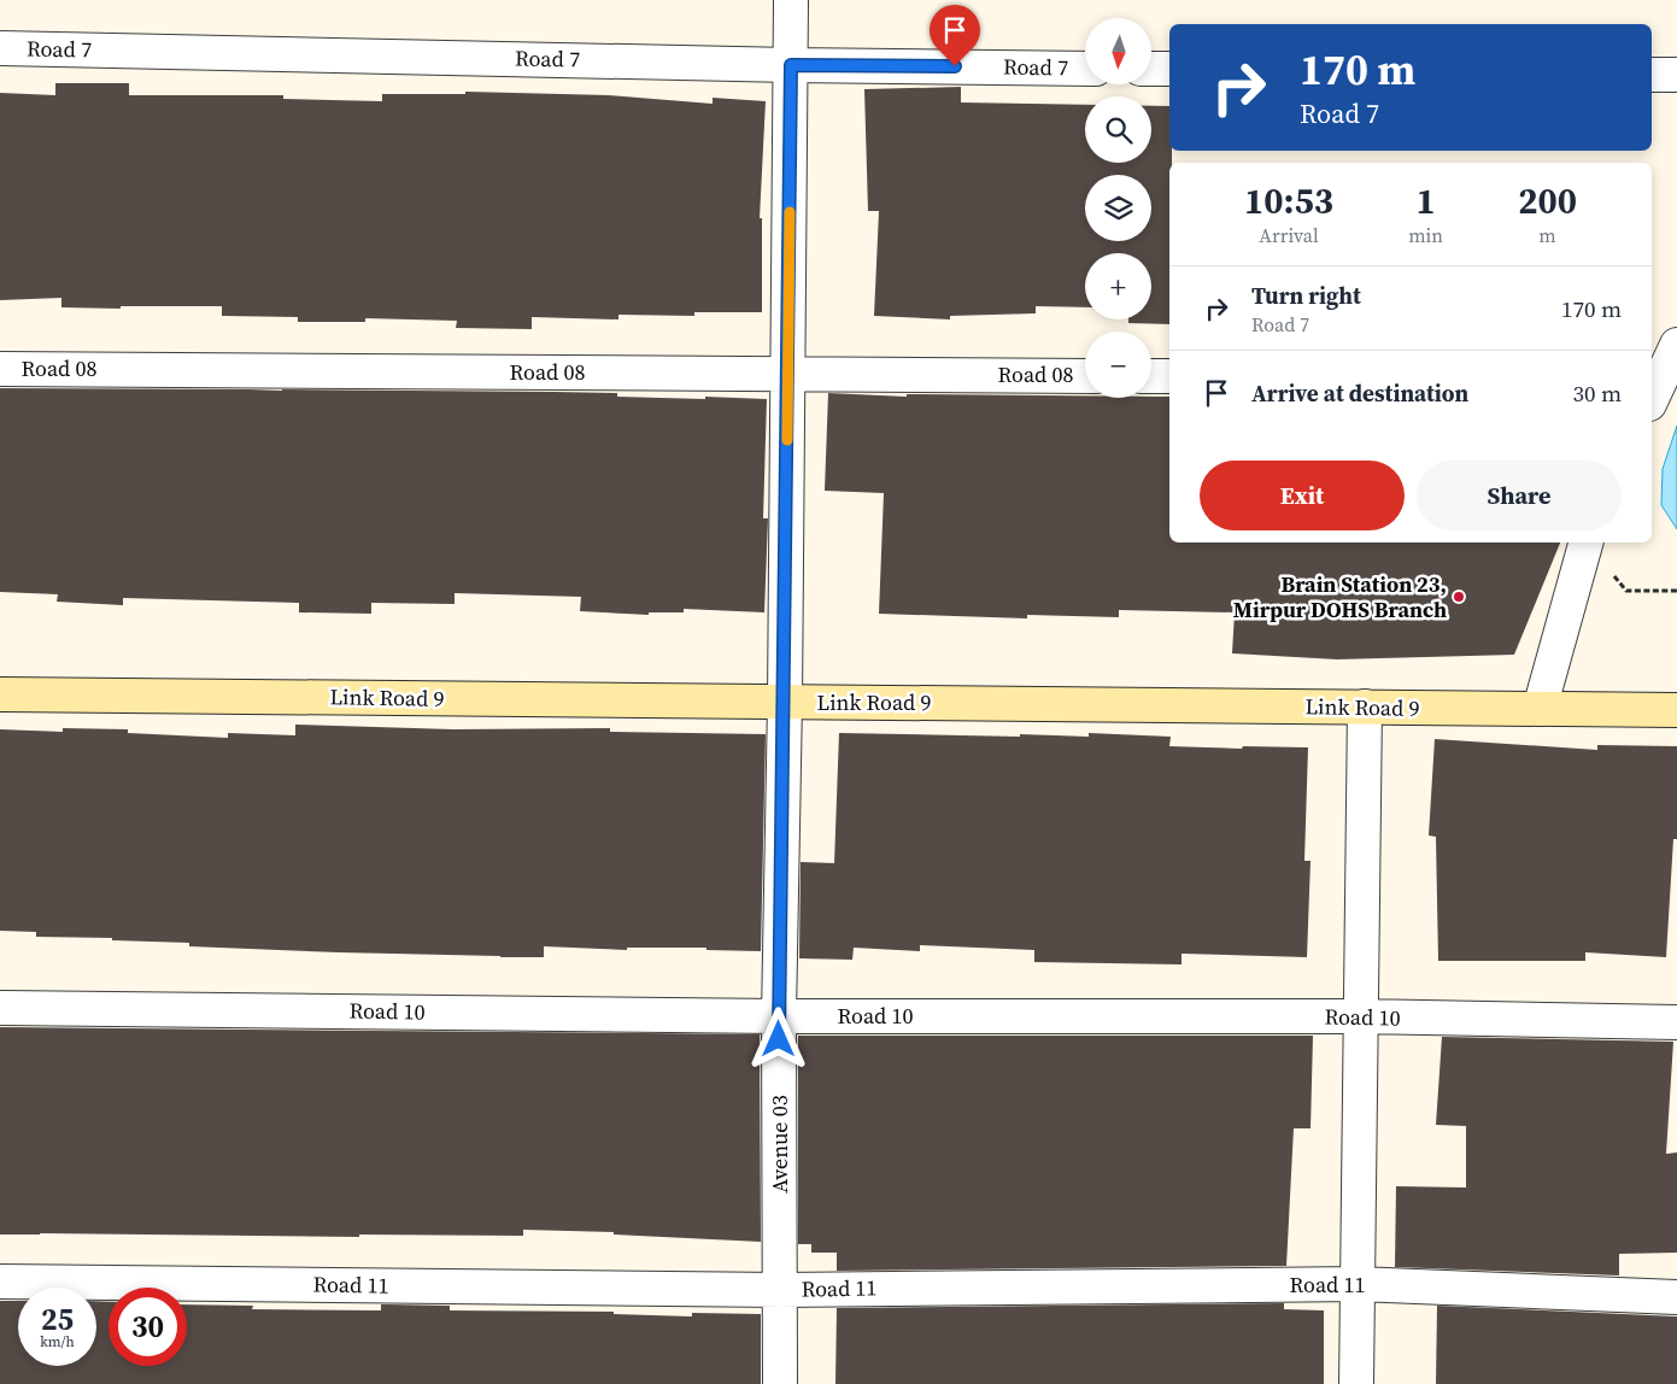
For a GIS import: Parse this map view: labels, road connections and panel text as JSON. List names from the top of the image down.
{
  "streets": {
    "main road": ["Link Road 9"],
    "street": [
      "Road 7",
      "Road 08",
      "Road 10",
      "Avenue 03",
      "Road 11"
    ]
  },
  "crossings": [
    ["Road 7", "Avenue 03"],
    ["Road 08", "Avenue 03"],
    ["Link Road 9", "Avenue 03"],
    ["Road 10", "Avenue 03"],
    ["Avenue 03", "Road 11"]
  ],
  "places": ["Brain Station 23, Mirpur DOHS Branch"],
  "north": "bottom",
  "page": {
    "map_buttons": ["+", "−"],
    "turn": ["170 m", "Road 7"],
    "eta": [
      "10:53",
      "Arrival",
      "1",
      "min",
      "200",
      "m"
    ],
    "list": [
      {
        "name": "Turn right",
        "note": "Road 7",
        "value": "170 m"
      },
      {
        "name": "Arrive at destination",
        "value": "30 m"
      }
    ],
    "buttons": ["Exit", "Share"],
    "speed": "25 km/h",
    "limit": "30"
  }
}
